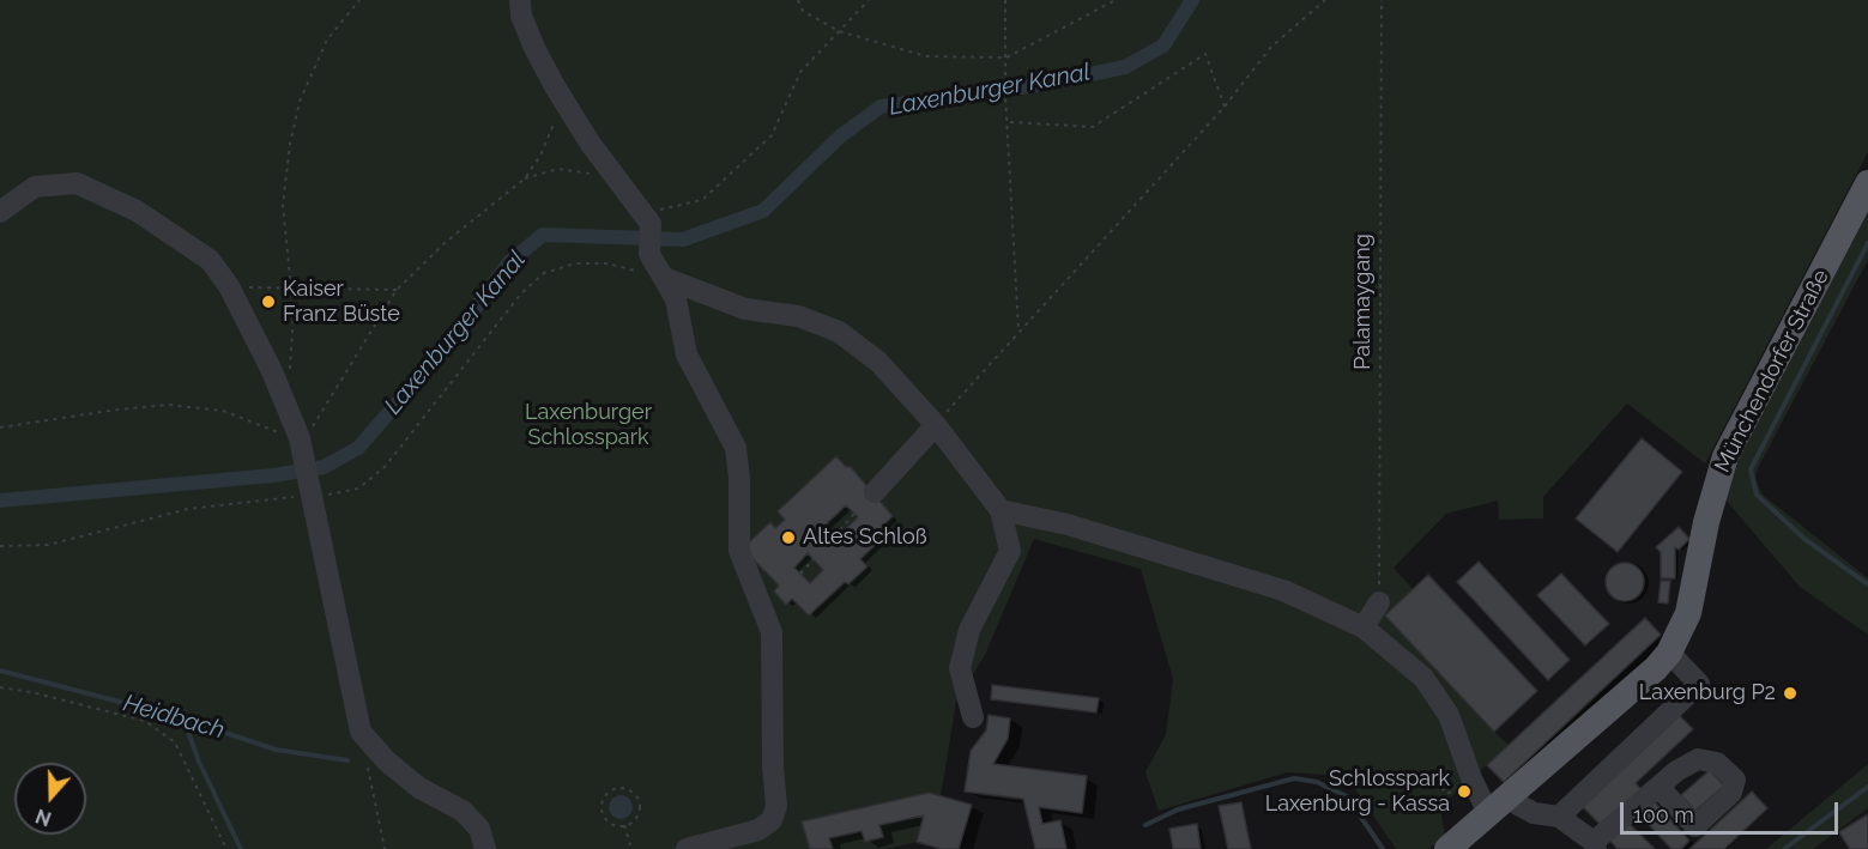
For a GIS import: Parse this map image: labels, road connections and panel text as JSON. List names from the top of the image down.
{
  "streets": {
    "main road": ["Münchendorfer Straße"],
    "path": ["Palamaygang"]
  },
  "water": ["Laxenburger Kanal", "Heidbach"],
  "parks": ["Laxenburger Schlosspark"],
  "places": [
    "Kaiser Franz Büste",
    "Altes Schloß",
    "Laxenburg P2",
    "Schlosspark Laxenburg - Kassa"
  ],
  "scale_bar": "100 m",
  "north": "bottom"
}
